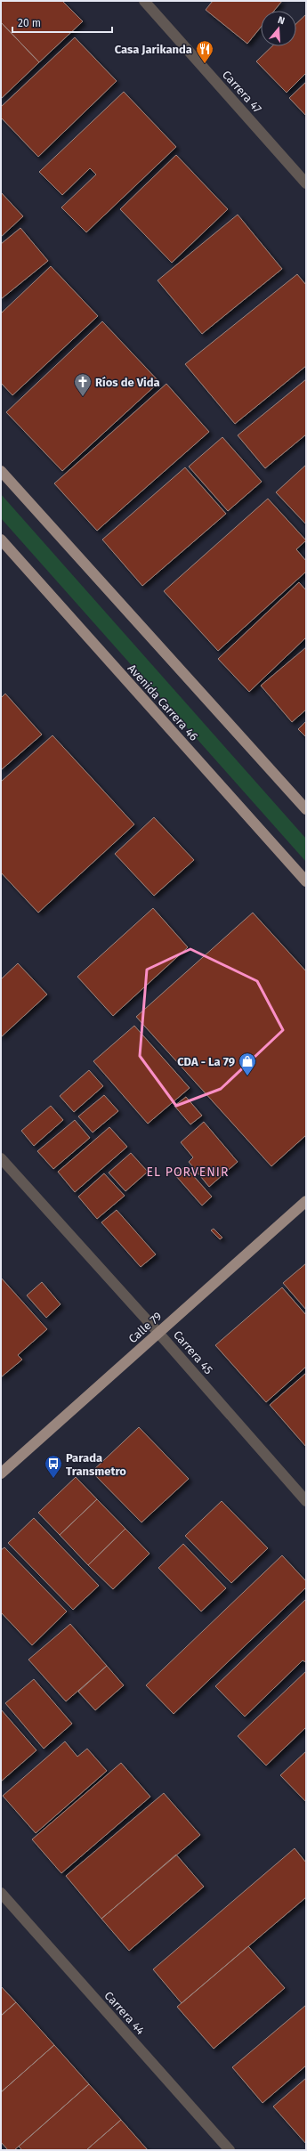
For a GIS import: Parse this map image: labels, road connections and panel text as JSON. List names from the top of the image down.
{
  "streets": {
    "main road": ["Avenida Carrera 46", "Calle 79"],
    "street": ["Carrera 47", "Carrera 45", "Carrera 44"]
  },
  "crossings": [
    ["Calle 79", "Carrera 45"]
  ],
  "districts": ["EL PORVENIR"],
  "places": {
    "restaurant": ["Casa Jarikanda"],
    "church": ["Ríos de Vida"],
    "shop": ["CDA - La 79"],
    "bus stop": ["Parada Transmetro"]
  },
  "scale_bar": "20 m",
  "north": "top"
}
